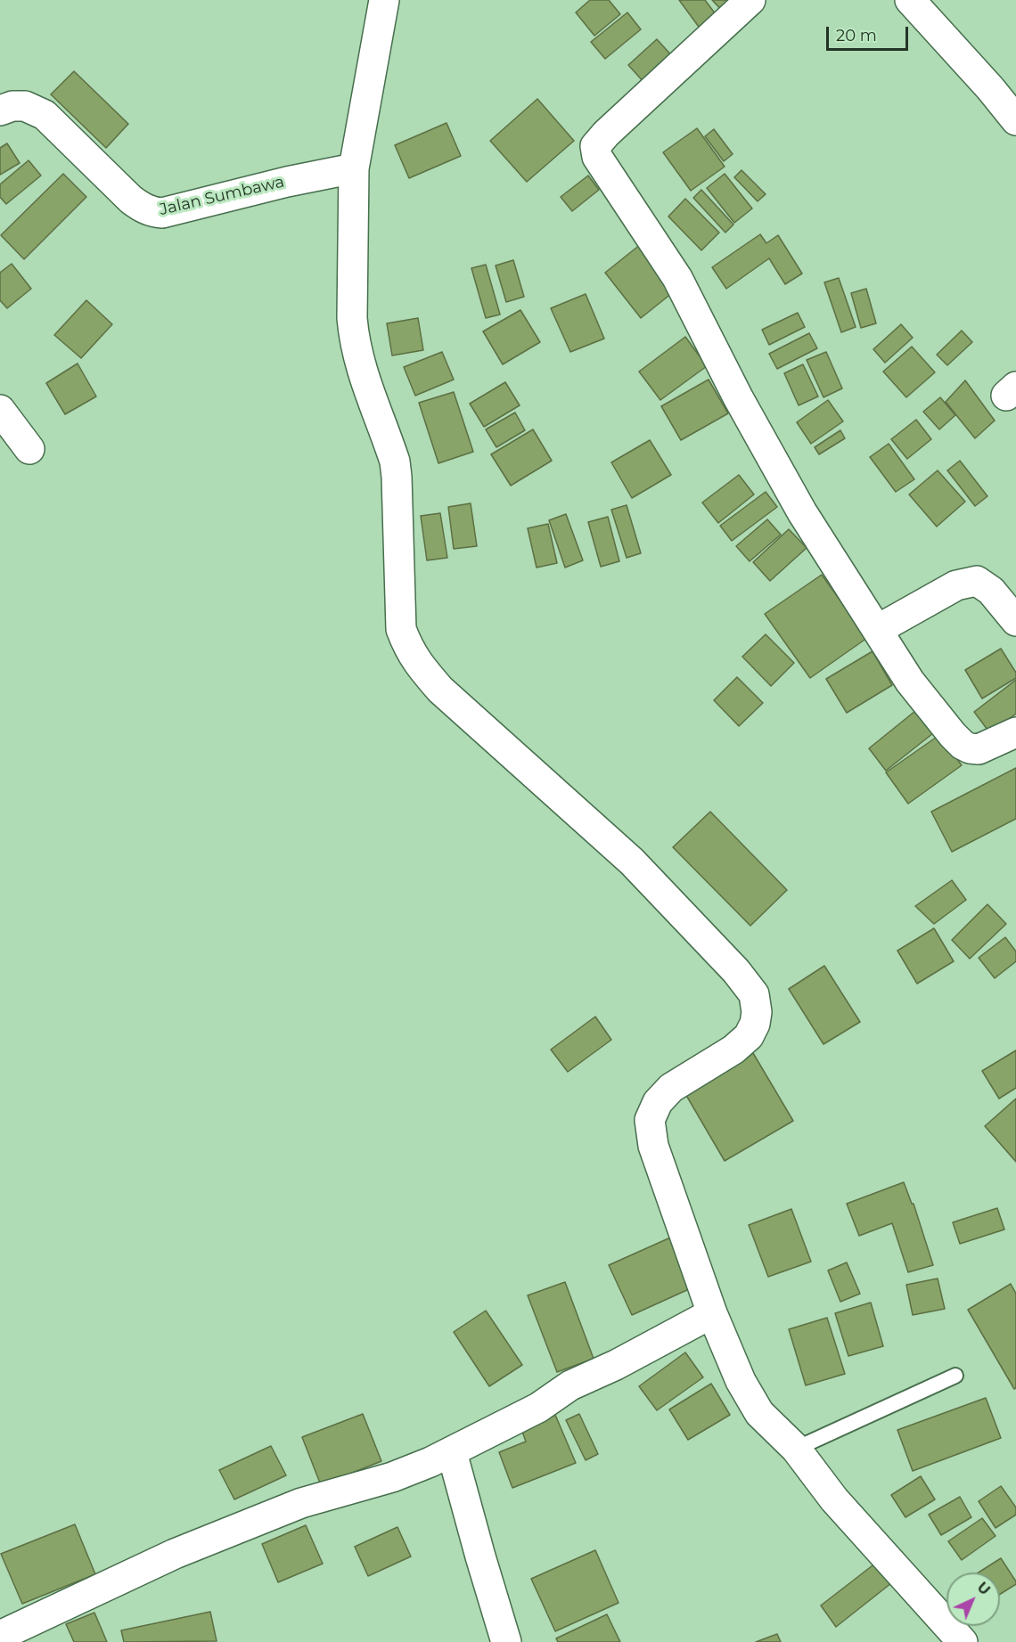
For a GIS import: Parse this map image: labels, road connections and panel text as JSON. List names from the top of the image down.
{
  "streets": {
    "street": ["Jalan Sumbawa"]
  },
  "scale_bar": "20 m",
  "north": "top right"
}
